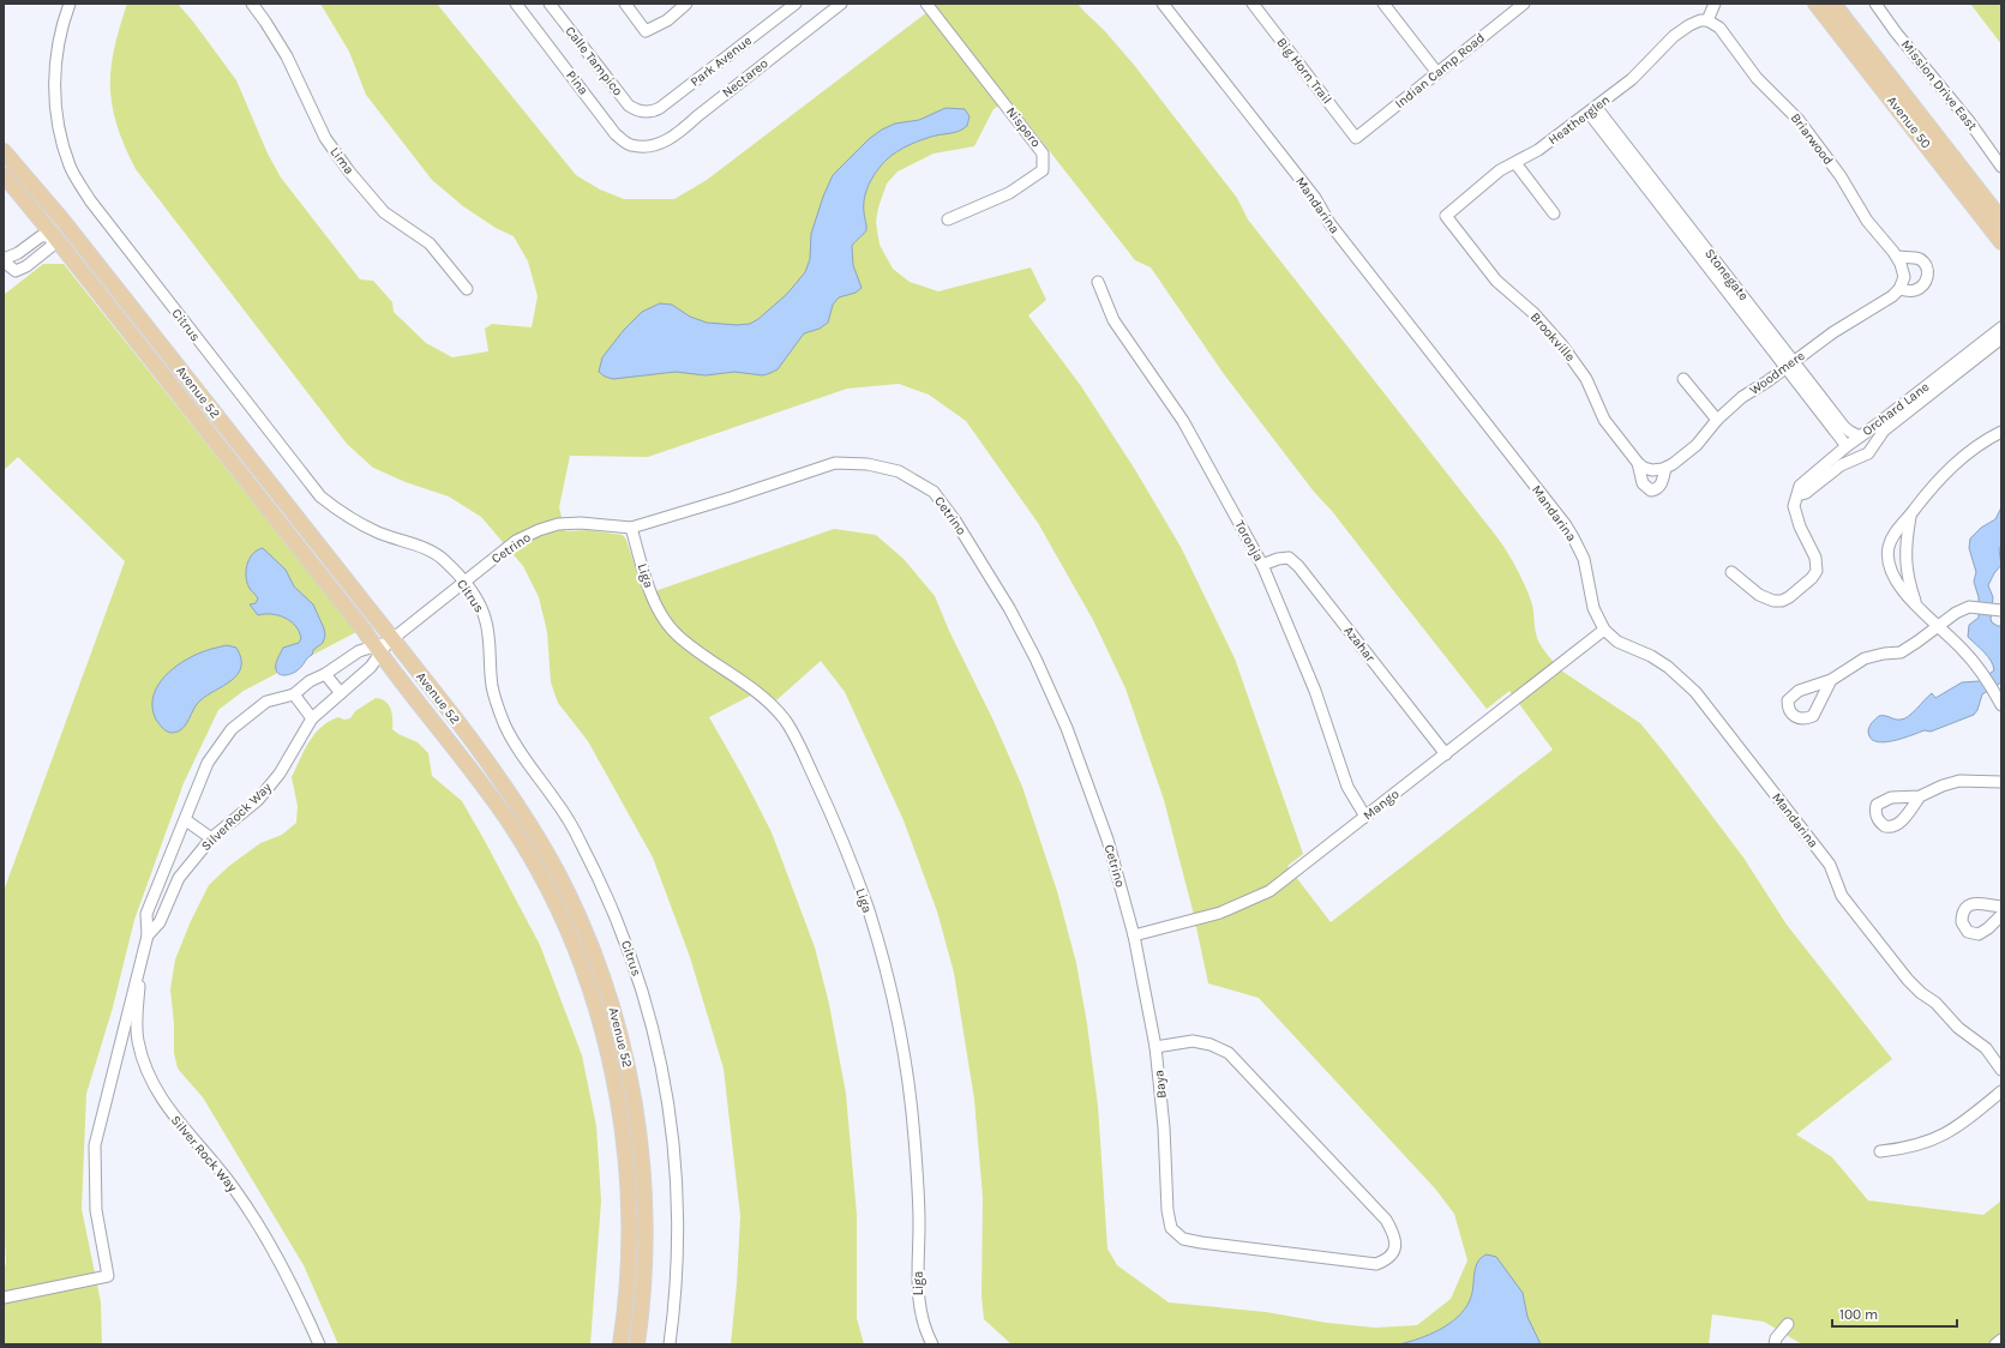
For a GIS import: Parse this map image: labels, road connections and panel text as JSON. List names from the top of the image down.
{
  "streets": {
    "main road": ["Avenue 50", "Avenue 52"],
    "street": [
      "Calle Tampico",
      "Park Avenue",
      "Big Horn Trail",
      "Indian Camp Road",
      "Nectareo",
      "Pina",
      "Mission Drive East",
      "Heatherglen",
      "Nispero",
      "Briarwood",
      "Lima",
      "Mandarina",
      "Stonegate",
      "Citrus",
      "Brookville",
      "Woodmere",
      "Orchard Lane",
      "Cetrino",
      "Toronja",
      "Liga",
      "Azahar",
      "Mango",
      "SilverRock Way",
      "Baya",
      "Silver Rock Way"
    ]
  },
  "crossings": [
    ["Calle Tampico", "Park Avenue"],
    ["Big Horn Trail", "Indian Camp Road"],
    ["Nectareo", "Pina"],
    ["Heatherglen", "Briarwood"],
    ["Heatherglen", "Stonegate"],
    ["Heatherglen", "Brookville"],
    ["Briarwood", "Woodmere"],
    ["Mandarina", "Mango"],
    ["Stonegate", "Woodmere"],
    ["Stonegate", "Orchard Lane"],
    ["Citrus", "Cetrino"],
    ["Brookville", "Woodmere"],
    ["Avenue 52", "Cetrino"],
    ["Avenue 52", "SilverRock Way"],
    ["Cetrino", "Liga"],
    ["Cetrino", "Mango"],
    ["Cetrino", "SilverRock Way"],
    ["Cetrino", "Baya"],
    ["Toronja", "Azahar"],
    ["Toronja", "Mango"],
    ["Azahar", "Mango"],
    ["SilverRock Way", "Silver Rock Way"]
  ],
  "scale_bar": "100 m"
}
